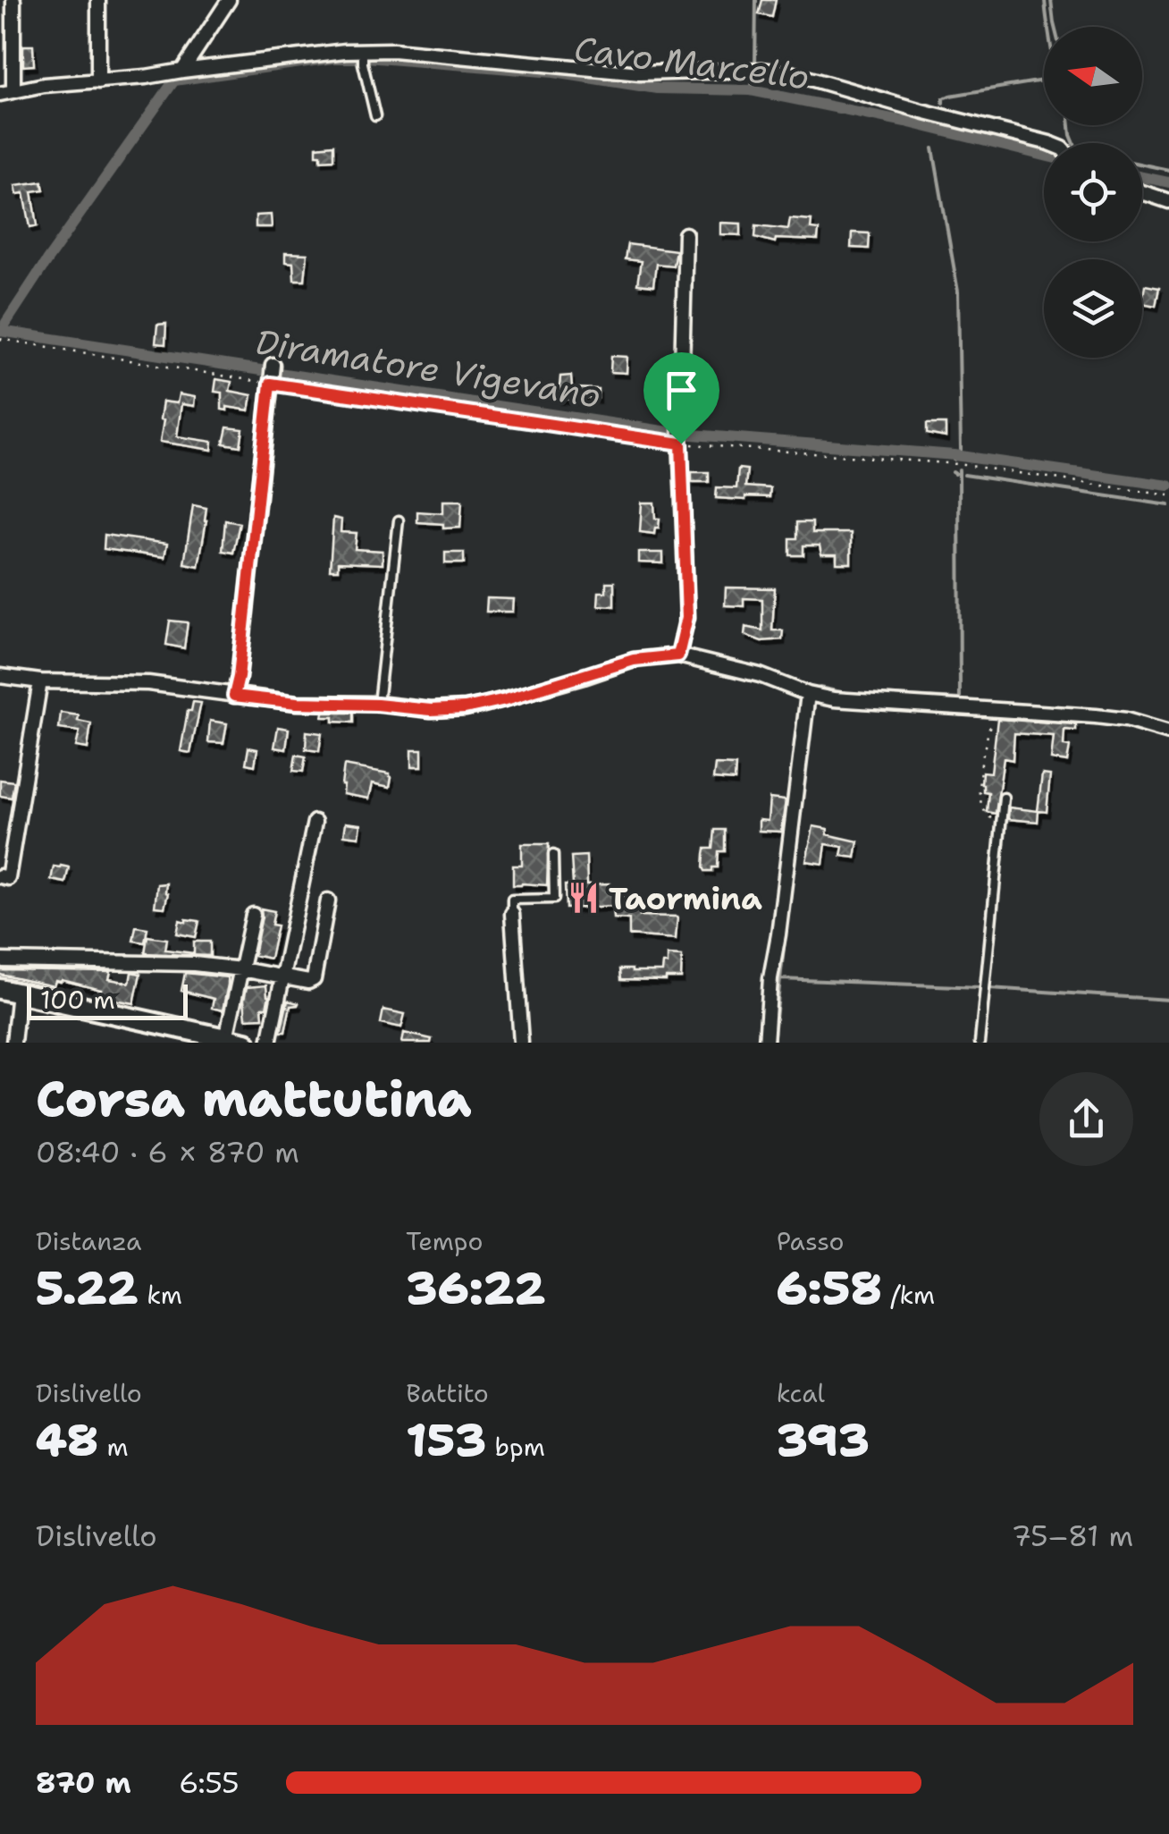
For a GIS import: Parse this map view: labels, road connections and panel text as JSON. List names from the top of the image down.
{
  "water": ["Cavo Marcello", "Diramatore Vigevano"],
  "places": {
    "restaurant": ["Taormina"]
  },
  "scale_bar": "100 m",
  "north": "left",
  "page": {
    "scale": "100 m",
    "heading": ["Corsa mattutina", "08:40 · 6 × 870 m"],
    "stats": [
      ["Distanza", "5.22 km"],
      ["Tempo", "36:22"],
      ["Passo", "6:58 /km"],
      ["Dislivello", "48 m"],
      ["Battito", "153 bpm"],
      ["kcal", "393"]
    ],
    "chart": ["Dislivello", "75–81 m"],
    "list": [
      {
        "name": "870 m",
        "note": "6:55"
      }
    ]
  }
}
